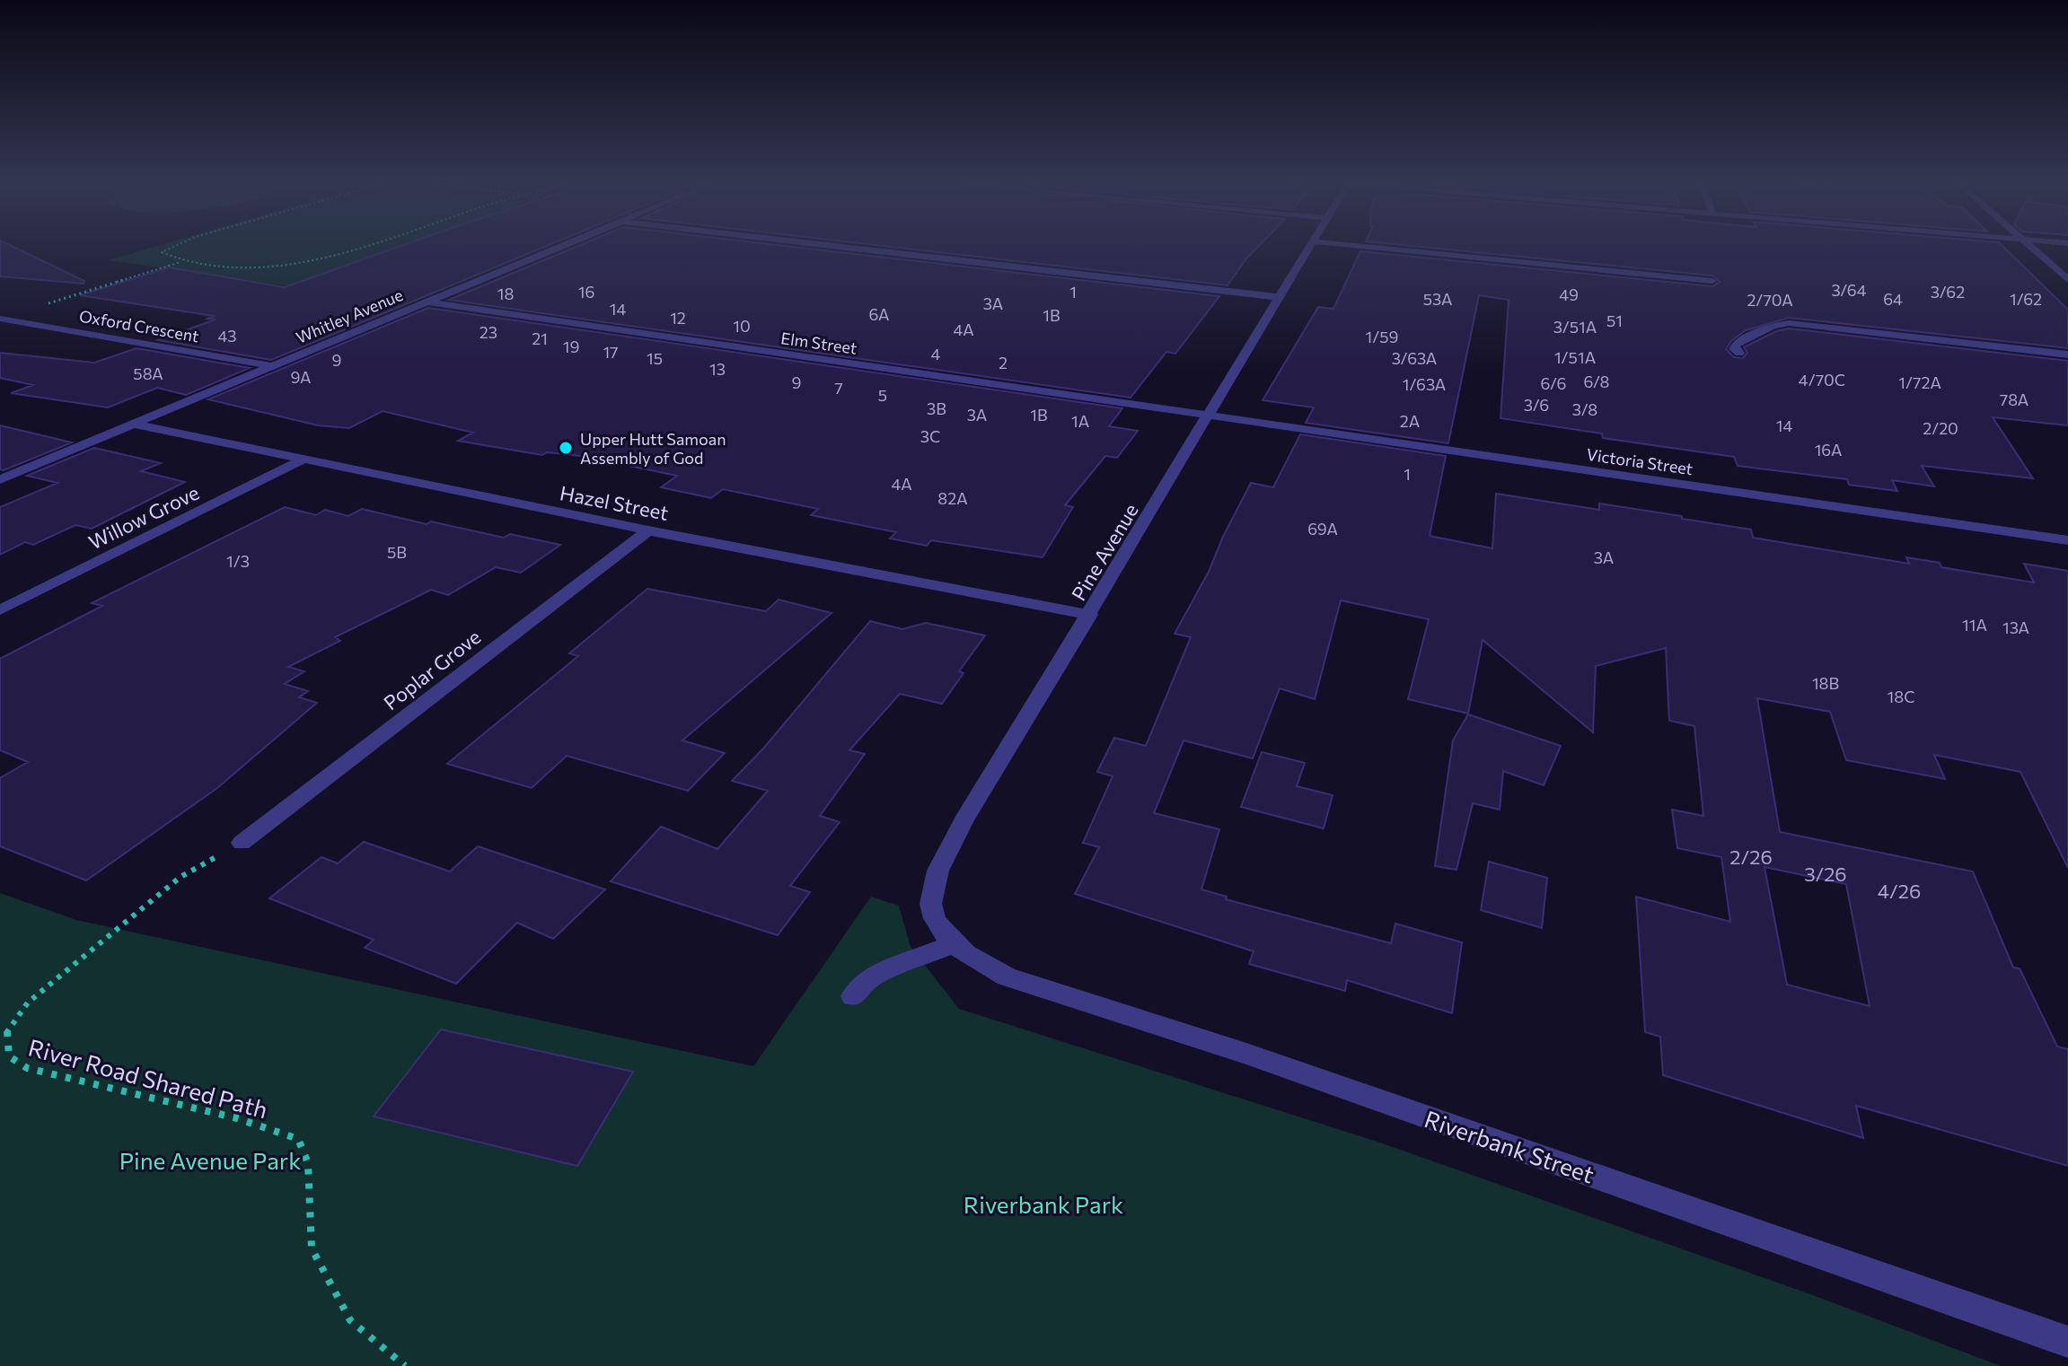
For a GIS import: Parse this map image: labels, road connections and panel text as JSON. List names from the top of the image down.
{
  "streets": {
    "street": [
      "Whitley Avenue",
      "Oxford Crescent",
      "Elm Street",
      "Victoria Street",
      "Hazel Street",
      "Willow Grove",
      "Pine Avenue",
      "Poplar Grove",
      "Riverbank Street"
    ],
    "path": ["River Road Shared Path"]
  },
  "crossings": [
    ["Whitley Avenue", "Oxford Crescent"],
    ["Whitley Avenue", "Elm Street"],
    ["Whitley Avenue", "Hazel Street"],
    ["Elm Street", "Victoria Street"],
    ["Elm Street", "Pine Avenue"],
    ["Victoria Street", "Pine Avenue"],
    ["Hazel Street", "Willow Grove"],
    ["Hazel Street", "Pine Avenue"],
    ["Hazel Street", "Poplar Grove"],
    ["Pine Avenue", "Riverbank Street"],
    ["Poplar Grove", "River Road Shared Path"]
  ],
  "parks": ["Pine Avenue Park", "Riverbank Park"],
  "places": ["Upper Hutt Samoan Assembly of God"],
  "house_numbers": [
    "3/64",
    "16",
    "1",
    "3/62",
    "18",
    "49",
    "53A",
    "64",
    "1/62",
    "2/70A",
    "3A",
    "14",
    "6A",
    "1B",
    "12",
    "51",
    "10",
    "3/51A",
    "4A",
    "23",
    "43",
    "1/59",
    "21",
    "19",
    "17",
    "4",
    "1/51A",
    "15",
    "3/63A",
    "9",
    "2",
    "13",
    "58A",
    "9A",
    "4/70C",
    "6/8",
    "9",
    "1/72A",
    "6/6",
    "1/63A",
    "7",
    "5",
    "78A",
    "3/6",
    "3B",
    "3/8",
    "3A",
    "1B",
    "1A",
    "2A",
    "14",
    "2/20",
    "3C",
    "16A",
    "1",
    "4A",
    "82A",
    "69A",
    "5B",
    "3A",
    "1/3",
    "11A",
    "13A",
    "18B",
    "18C",
    "2/26",
    "3/26",
    "4/26"
  ]
}
